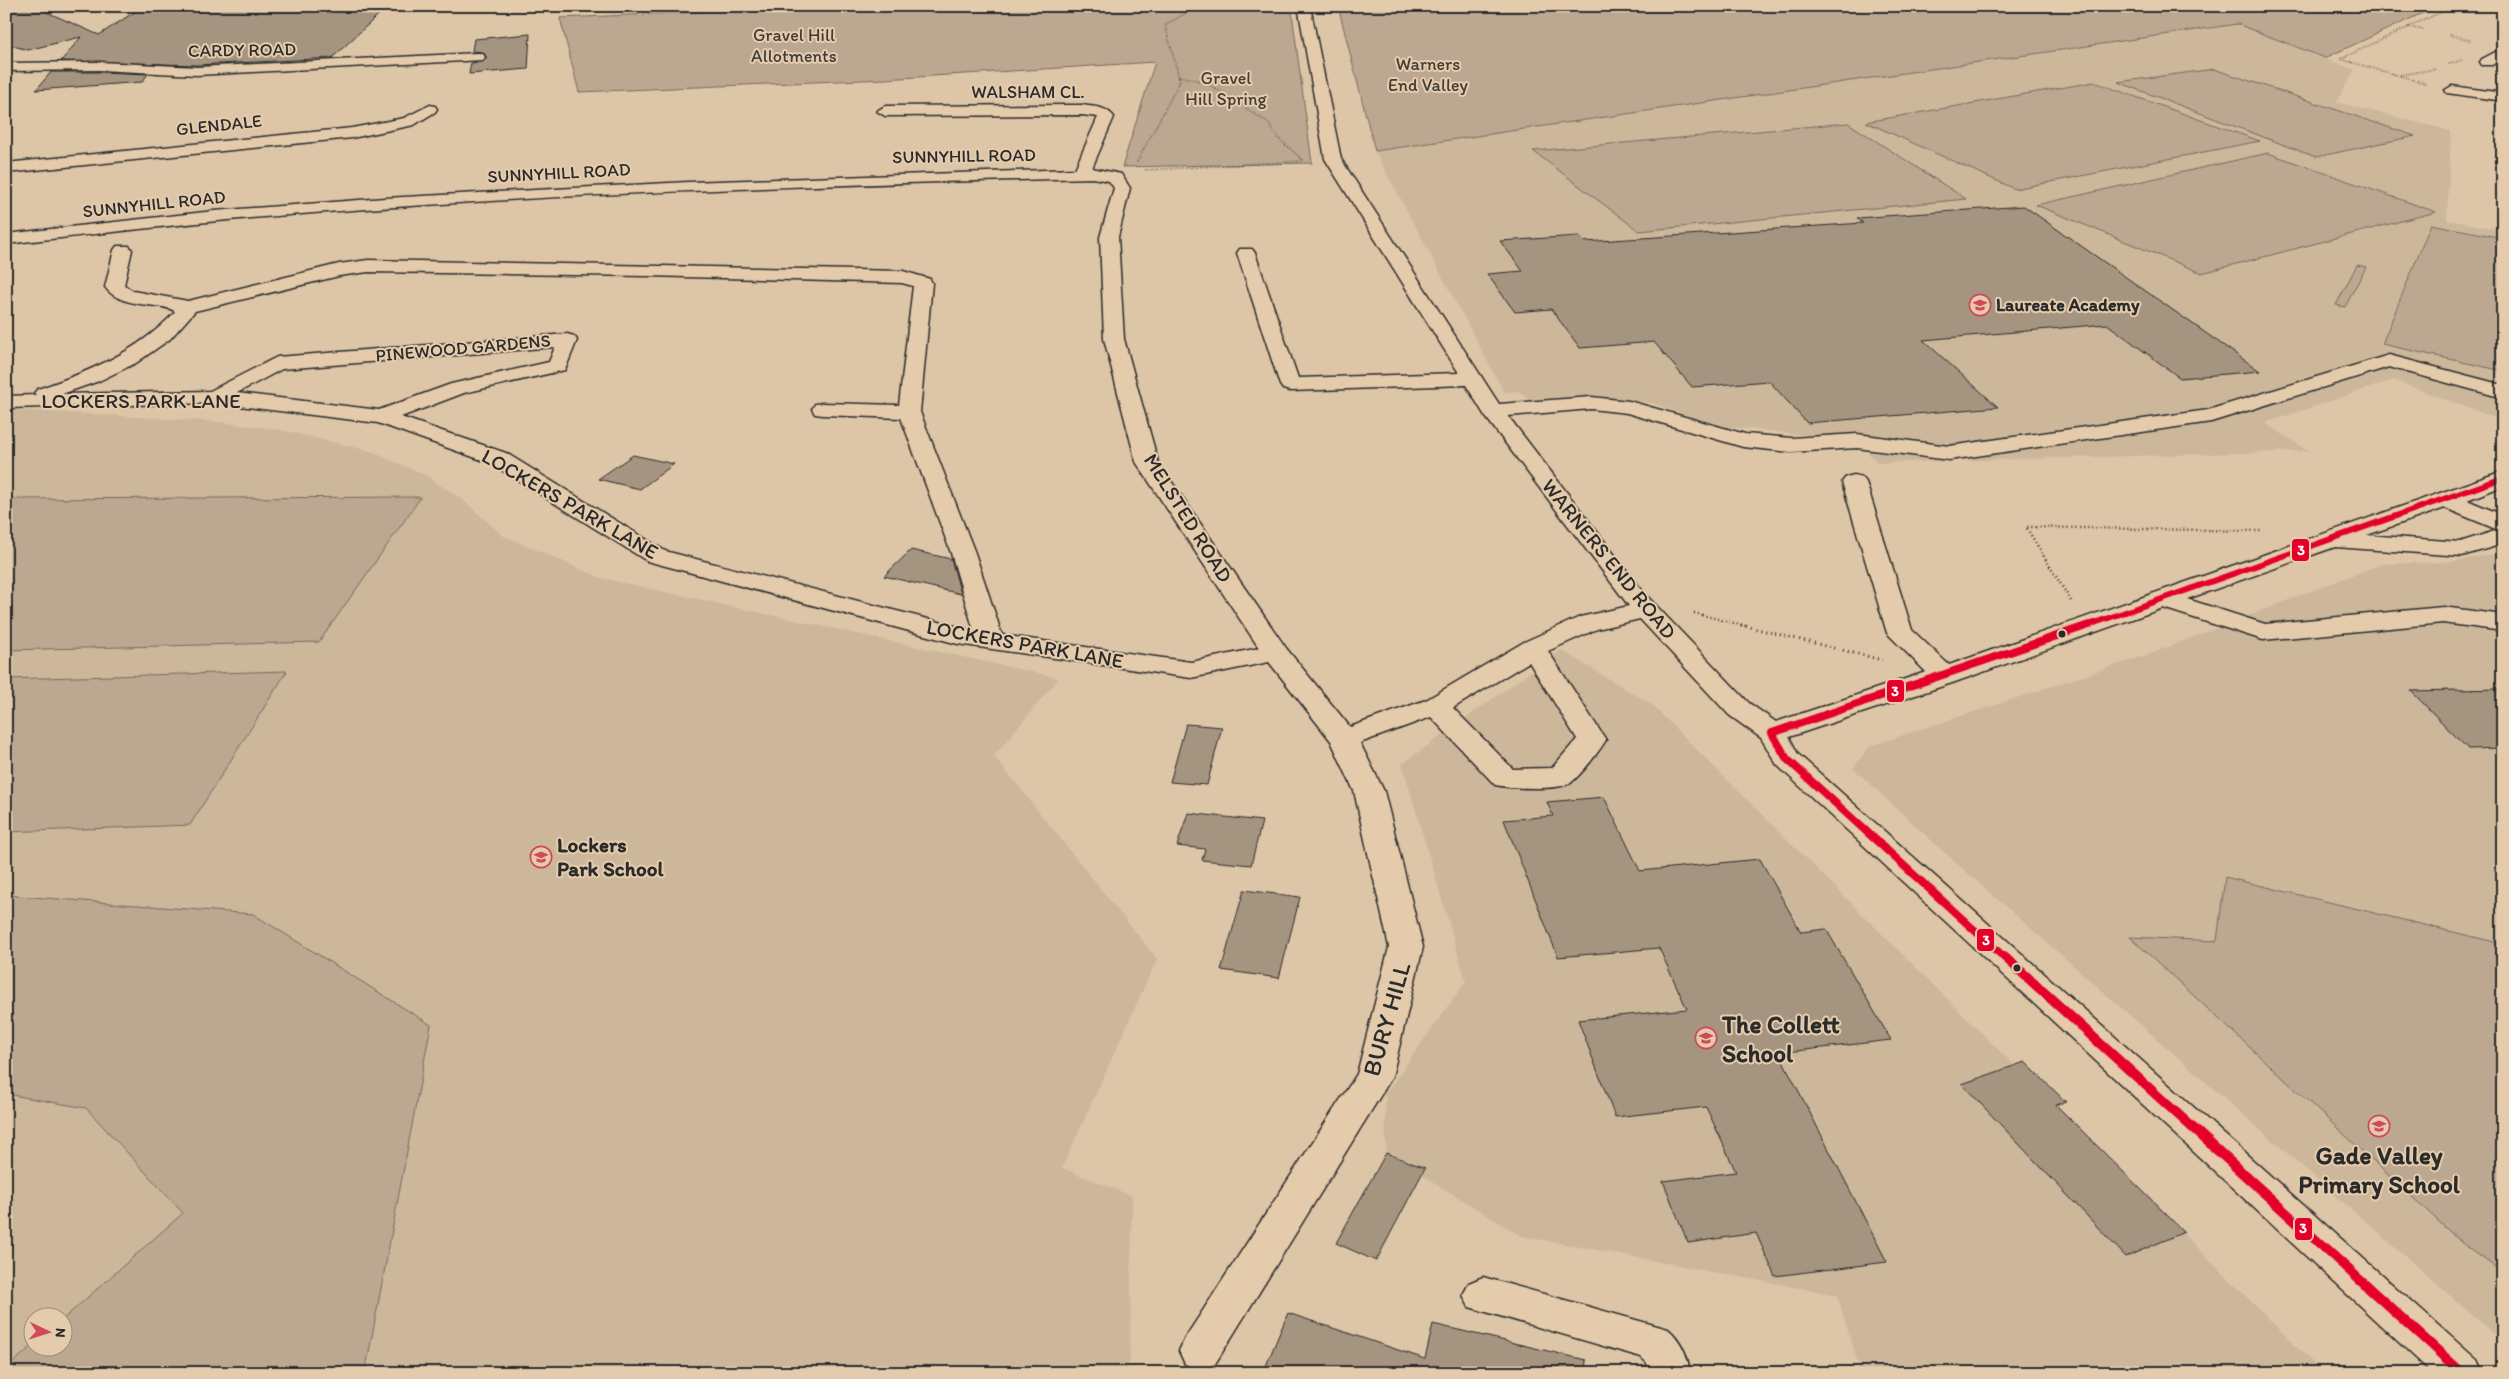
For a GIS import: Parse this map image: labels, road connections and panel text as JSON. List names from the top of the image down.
{
  "streets": {
    "street": [
      "CARDY ROAD",
      "WALSHAM CL.",
      "GLENDALE",
      "SUNNYHILL ROAD",
      "PINEWOOD GARDENS",
      "LOCKERS PARK LANE",
      "MELSTED ROAD",
      "WARNERS END ROAD",
      "BURY HILL"
    ]
  },
  "crossings": [
    ["WALSHAM CL.", "SUNNYHILL ROAD"],
    ["SUNNYHILL ROAD", "MELSTED ROAD"],
    ["PINEWOOD GARDENS", "LOCKERS PARK LANE"],
    ["LOCKERS PARK LANE", "MELSTED ROAD"],
    ["MELSTED ROAD", "BURY HILL"]
  ],
  "parks": ["Gravel Hill Allotments", "Warners End Valley", "Gravel Hill Spring"],
  "places": {
    "school or university": [
      "Laureate Academy",
      "Lockers Park School",
      "The Collett School",
      "Gade Valley Primary School"
    ]
  },
  "lines": ["transit line 3"],
  "north": "right"
}
